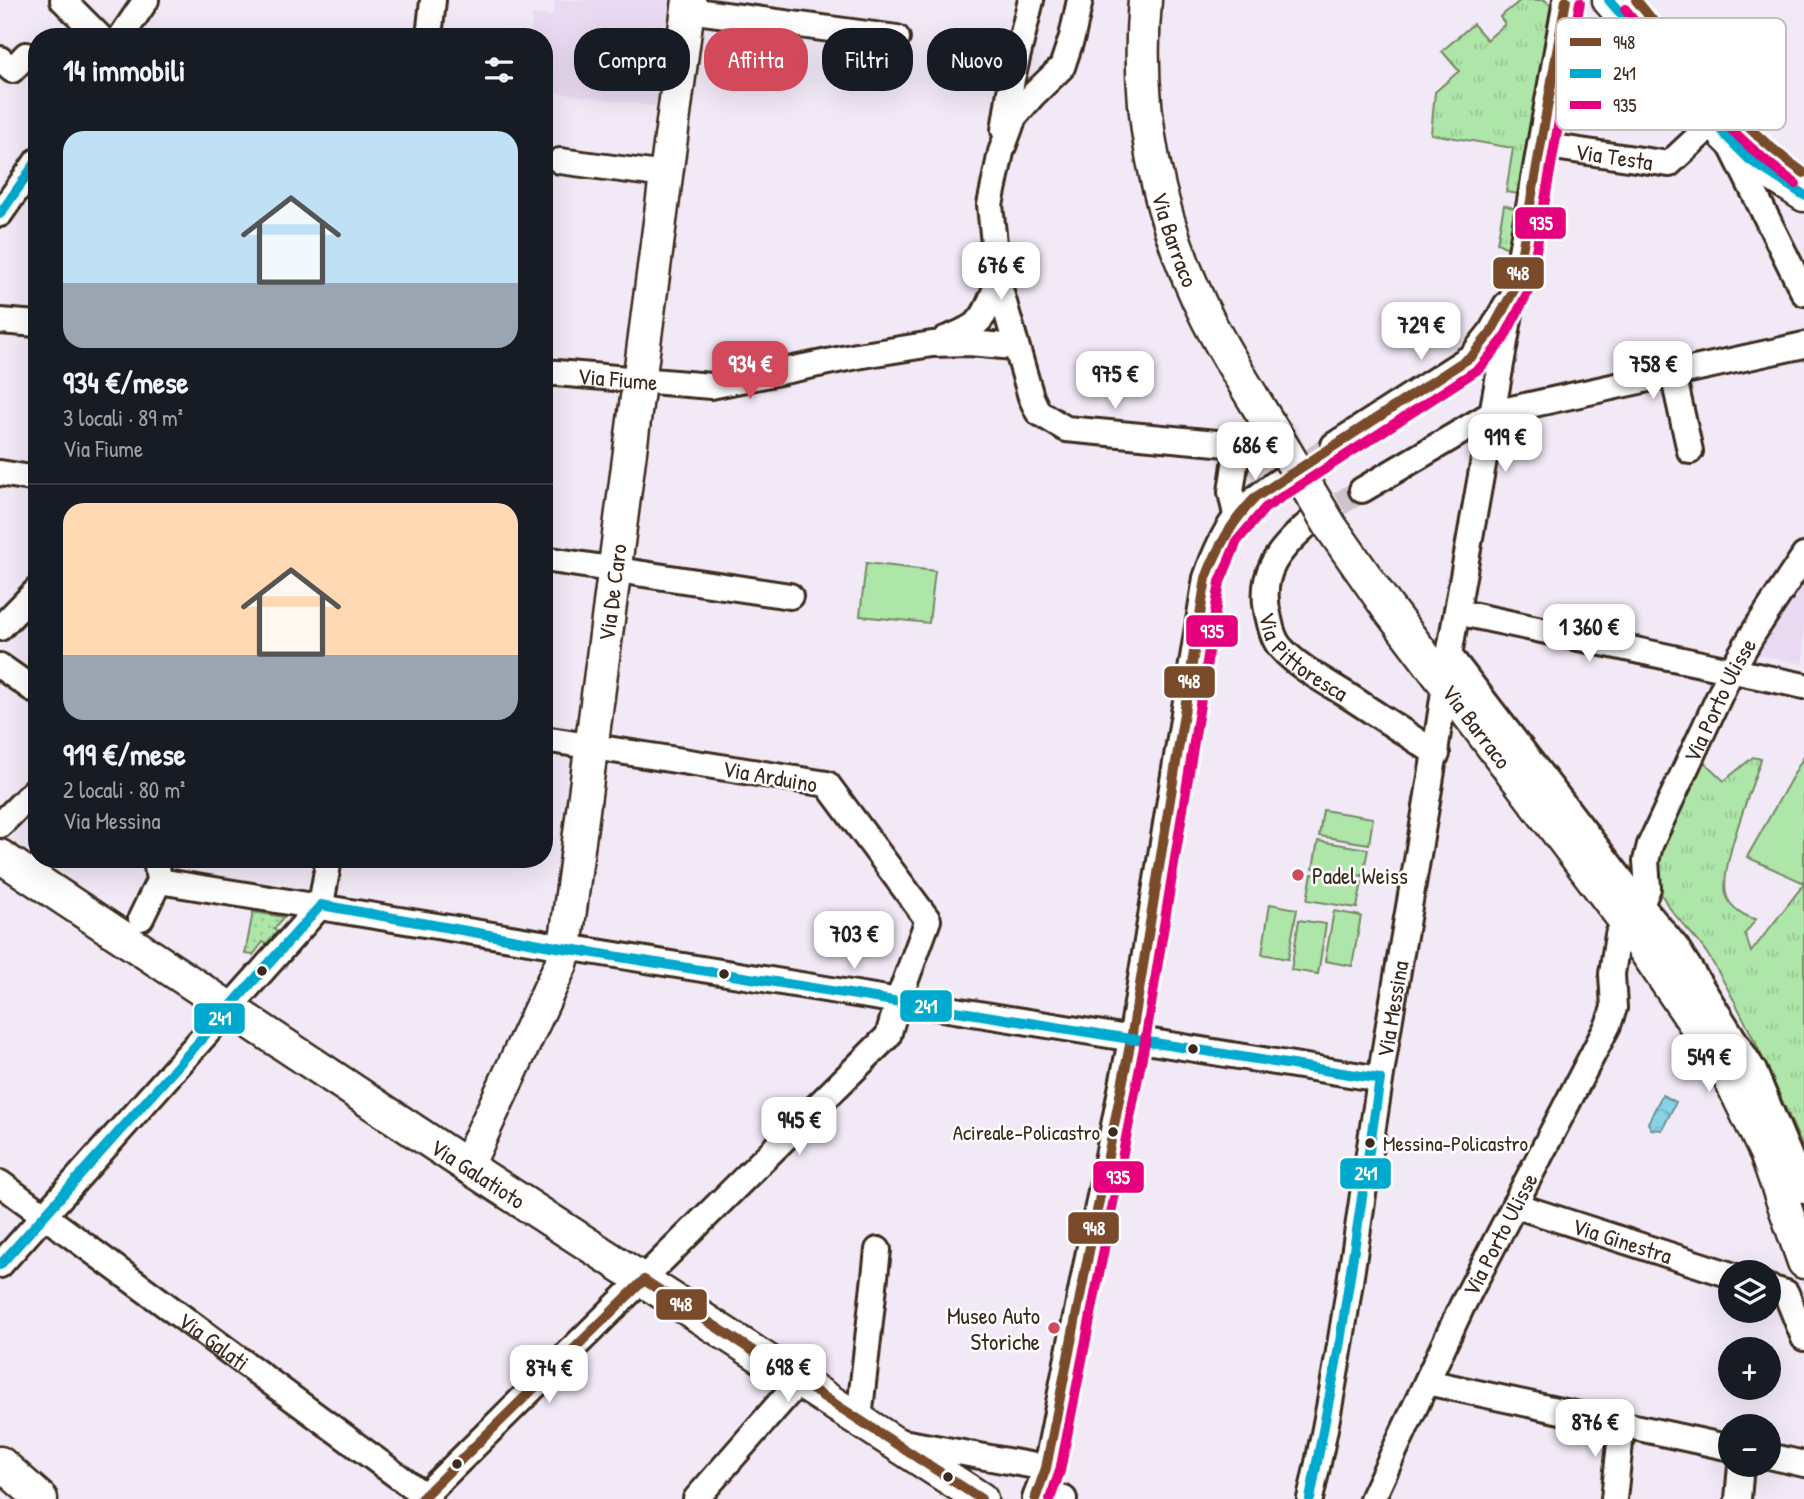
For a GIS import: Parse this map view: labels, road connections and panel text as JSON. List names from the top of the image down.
{
  "streets": {
    "main road": ["Via Barraco", "Via De Caro", "Via Galatioto"],
    "street": [
      "Via Testa",
      "Via Fiume",
      "Via Pittoresca",
      "Via Porto Ulisse",
      "Via Arduino",
      "Via Messina",
      "Via Ginestra",
      "Via Galati"
    ]
  },
  "crossings": [
    ["Via Testa", "Via Messina"],
    ["Via Barraco", "Via Pittoresca"],
    ["Via Barraco", "Via Porto Ulisse"],
    ["Via Barraco", "Via Messina"],
    ["Via Fiume", "Via De Caro"],
    ["Via De Caro", "Via Arduino"],
    ["Via De Caro", "Via Galatioto"],
    ["Via Pittoresca", "Via Messina"],
    ["Via Porto Ulisse", "Via Ginestra"]
  ],
  "places": [
    "Padel Weiss",
    "Acireale-Policastro",
    "Messina-Policastro",
    "Museo Auto Storiche"
  ],
  "lines": ["transit line 948", "transit line 241", "transit line 935"],
  "legend": ["948", "241", "935"],
  "page": {
    "chip": [
      "Compra",
      "Affitta",
      "Filtri",
      "Nuovo"
    ],
    "heading": "14 immobili",
    "list": [
      {
        "name": "934 €/mese",
        "note": "3 locali · 89 m² · Via Fiume"
      },
      {
        "name": "919 €/mese",
        "note": "2 locali · 80 m² · Via Messina"
      }
    ],
    "price": [
      "676 €",
      "729 €",
      "934 €",
      "758 €",
      "975 €",
      "919 €",
      "686 €",
      "1 360 €",
      "703 €",
      "549 €",
      "945 €",
      "698 €",
      "874 €",
      "876 €"
    ],
    "map_buttons": ["+", "−"]
  }
}
